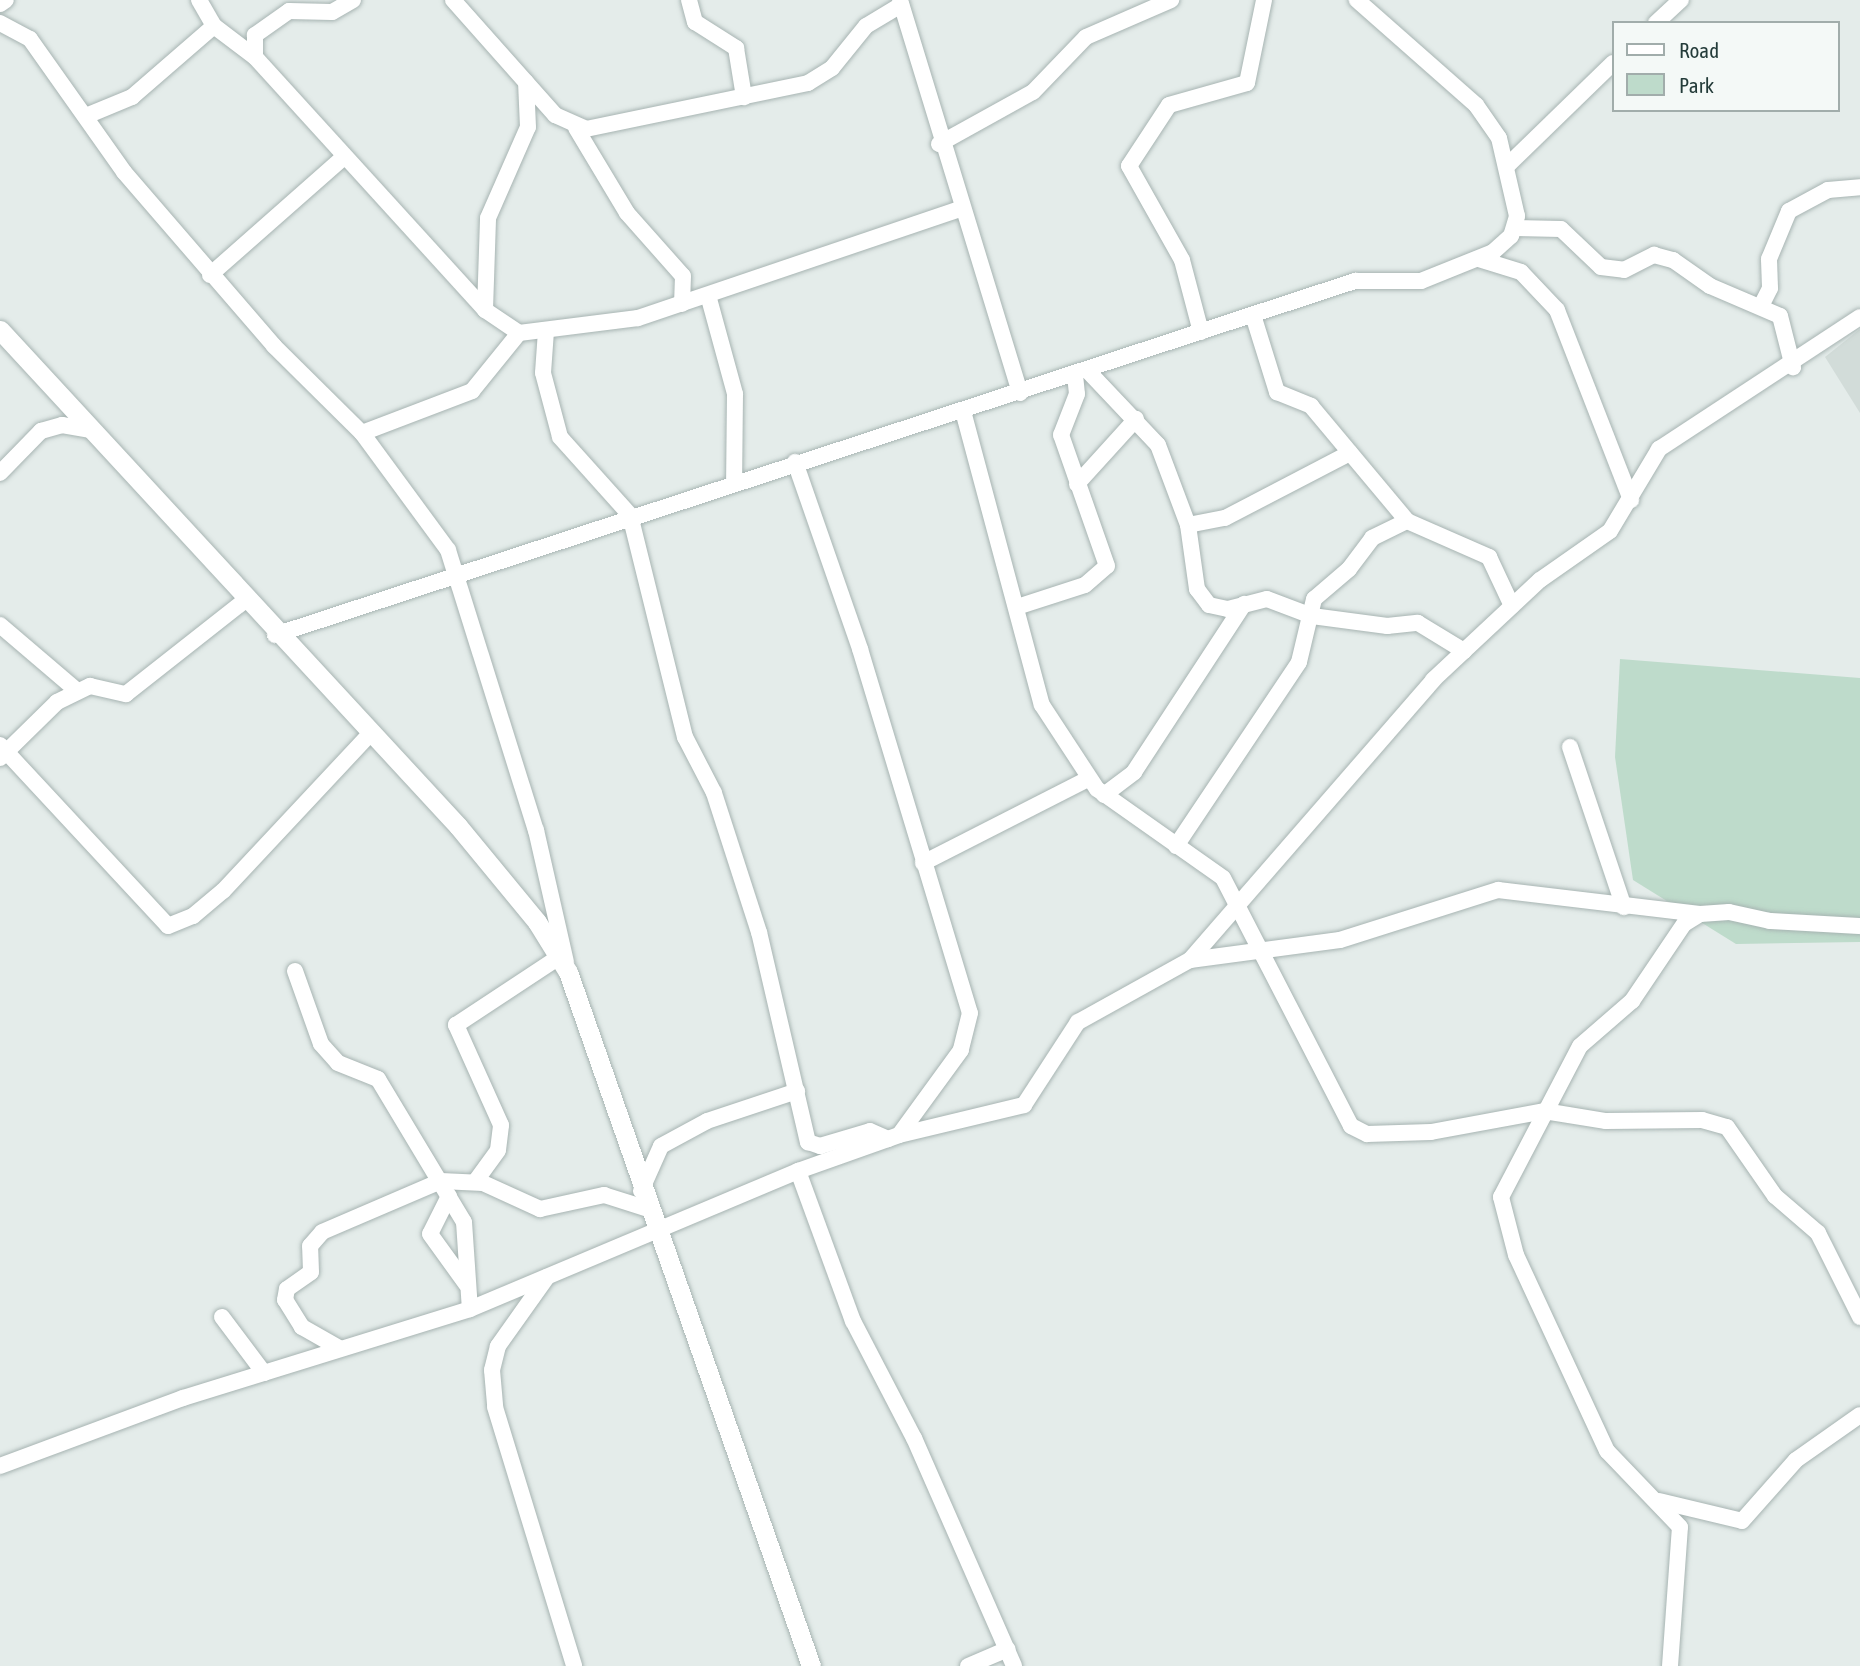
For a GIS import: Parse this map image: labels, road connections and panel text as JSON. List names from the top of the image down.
{
  "legend": ["Road", "Park"]
}
